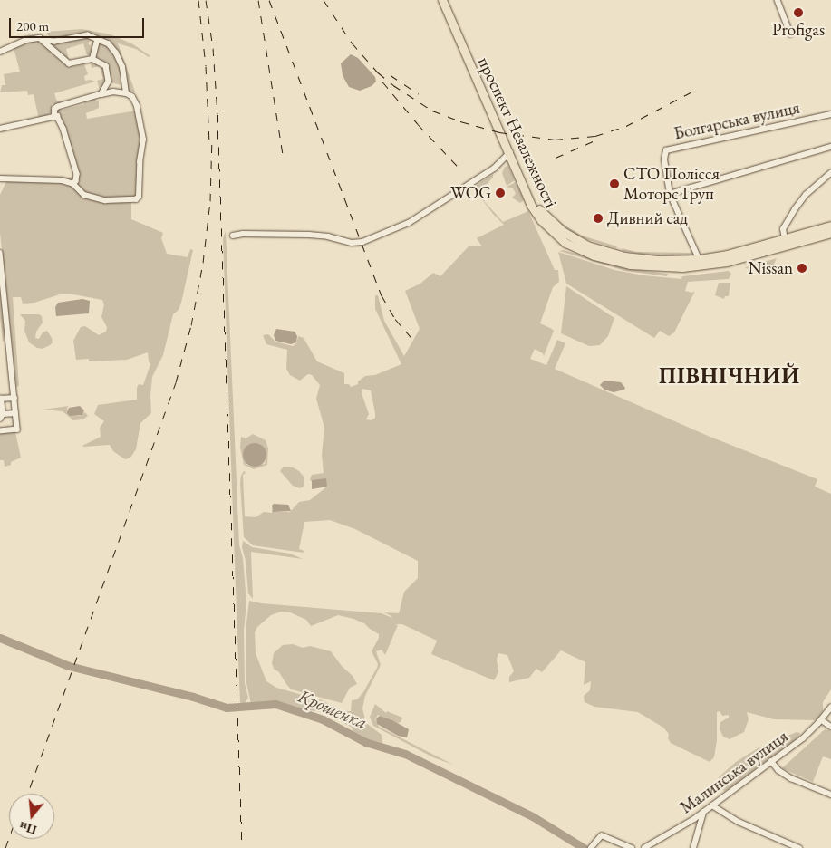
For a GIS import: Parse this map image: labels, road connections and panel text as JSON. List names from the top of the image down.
{
  "streets": {
    "main road": ["проспект Незалежності"],
    "street": ["Болгарська вулиця", "Малинська вулиця"]
  },
  "districts": ["ПІВНІЧНИЙ"],
  "water": ["Крошенка"],
  "places": [
    "Profigas",
    "СТО Полісся Моторс Груп",
    "WOG",
    "Дивний сад",
    "Nissan"
  ],
  "scale_bar": "200 m",
  "north": "bottom"
}
